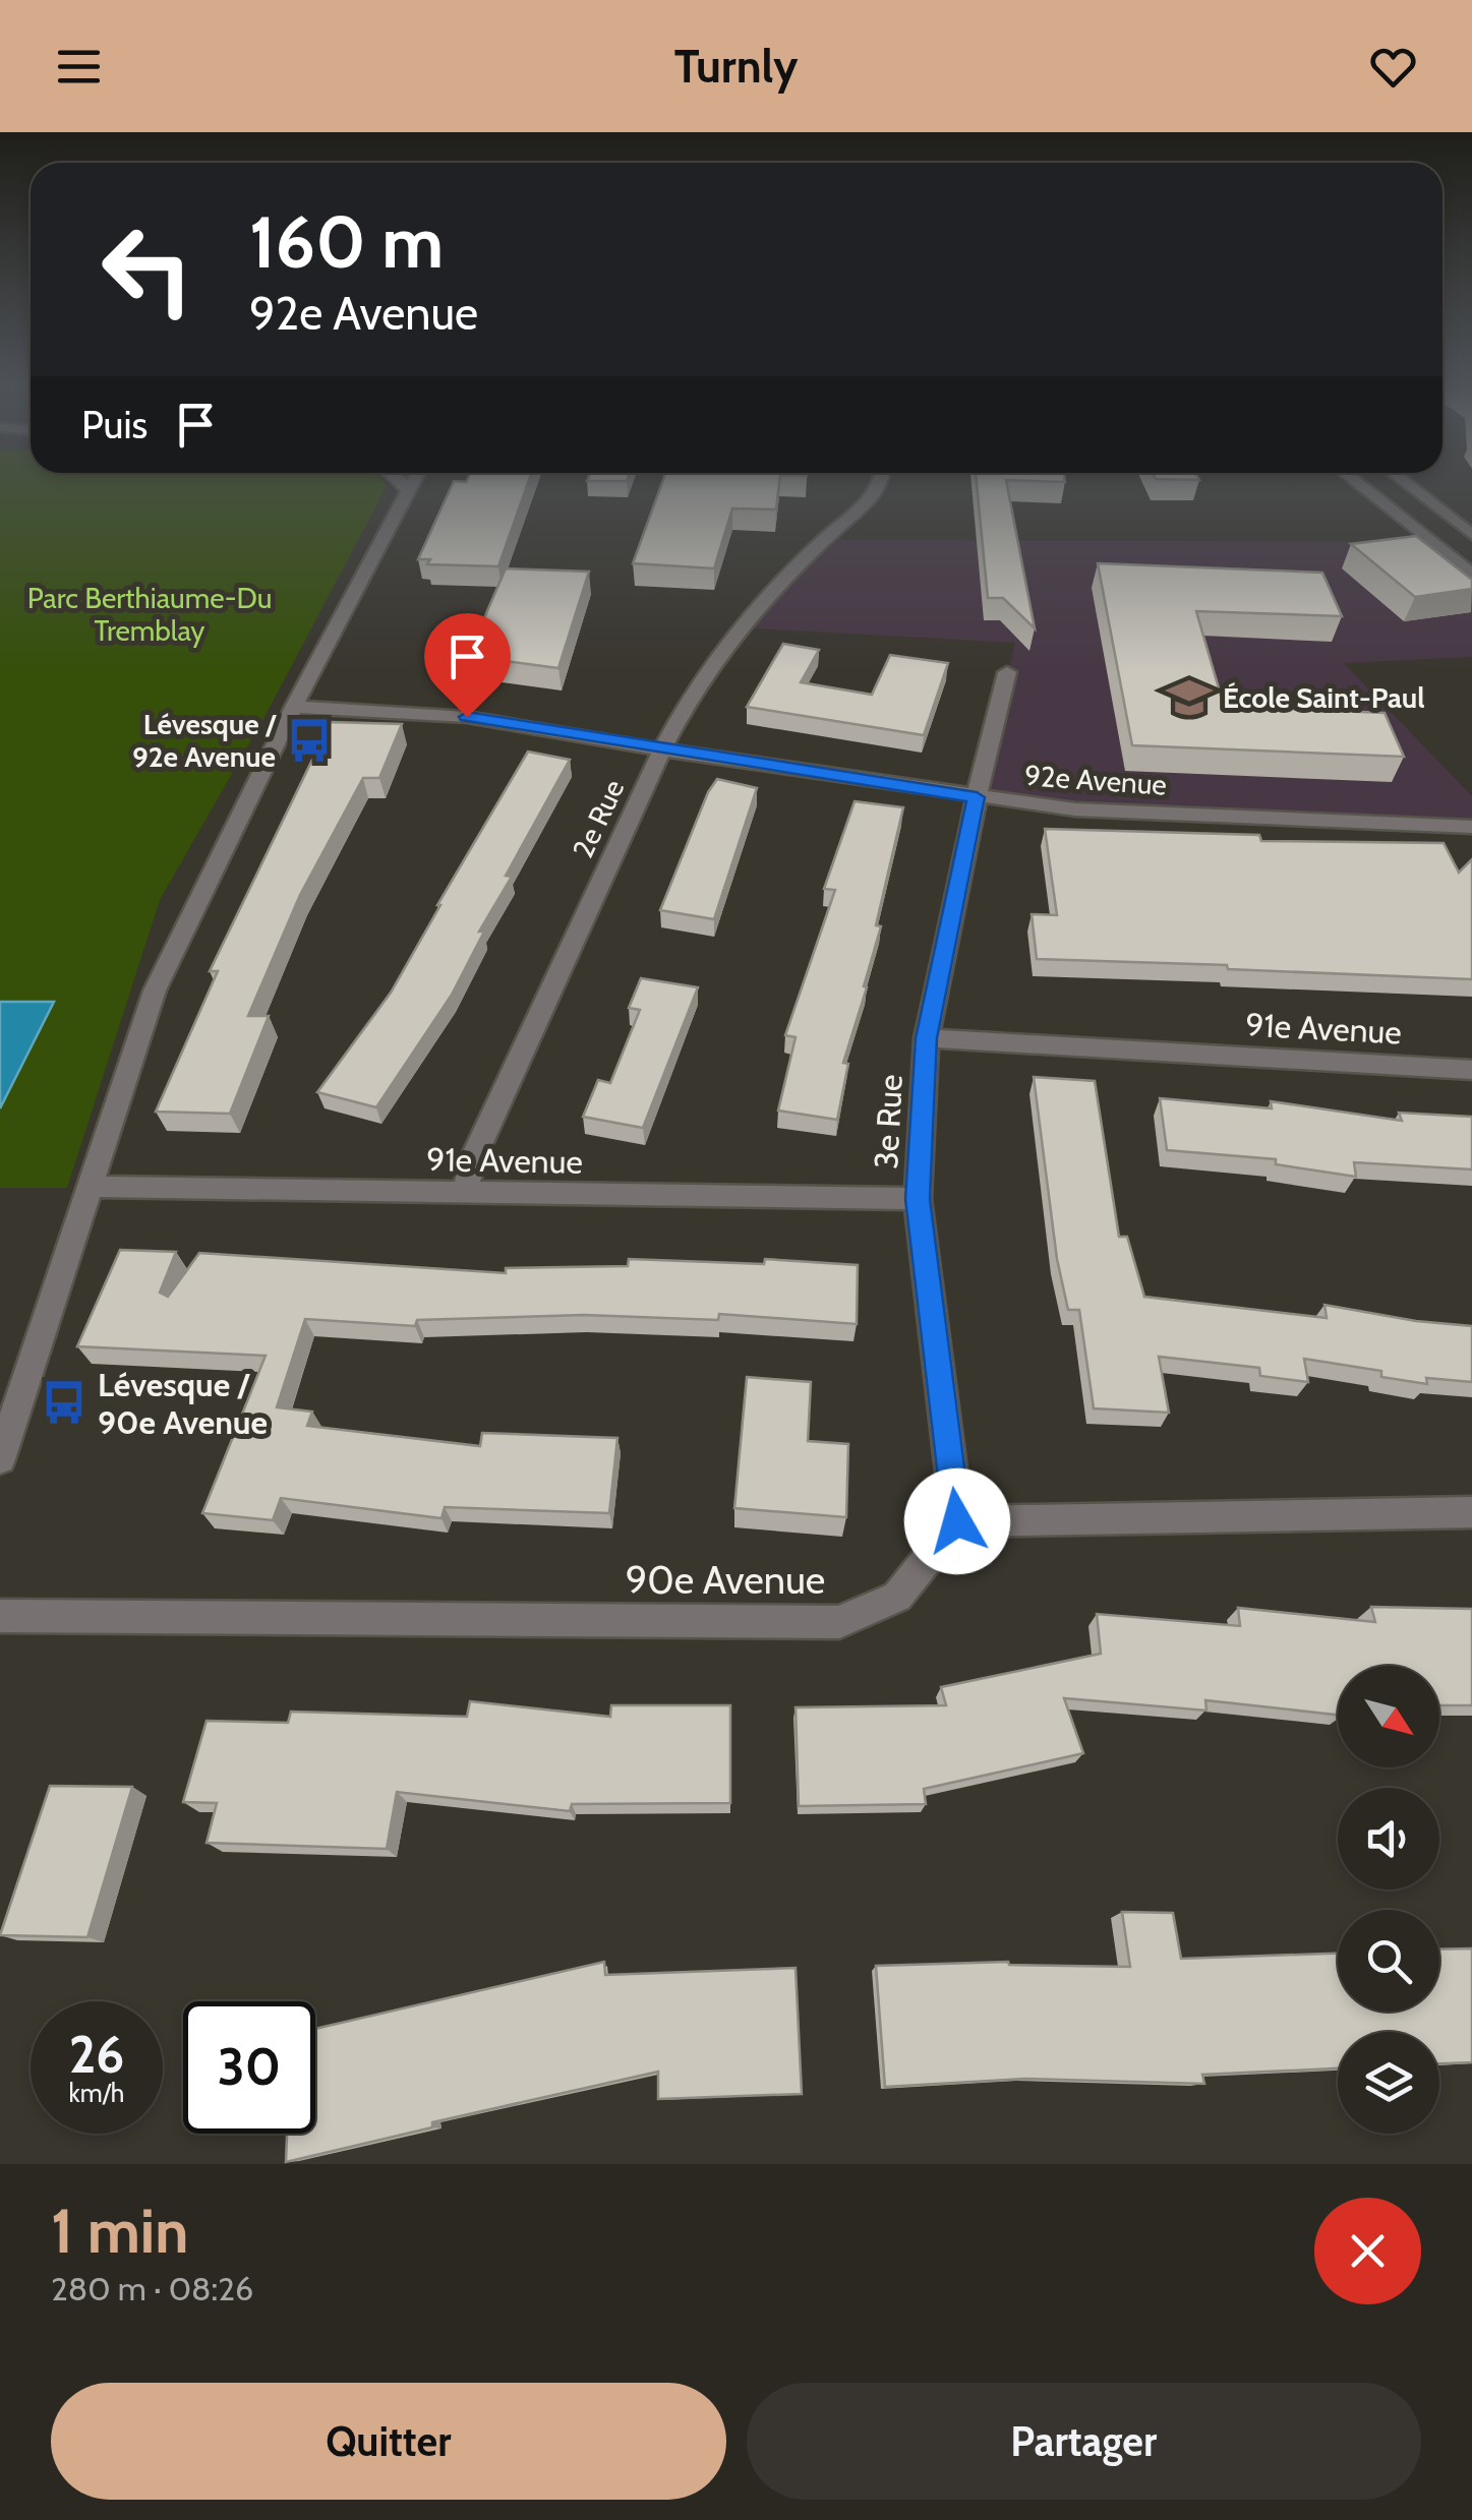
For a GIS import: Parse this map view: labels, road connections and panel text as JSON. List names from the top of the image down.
{
  "streets": {
    "street": [
      "92e Avenue",
      "2e Rue",
      "91e Avenue",
      "3e Rue",
      "90e Avenue"
    ]
  },
  "crossings": [
    ["92e Avenue", "2e Rue"],
    ["92e Avenue", "3e Rue"],
    ["2e Rue", "91e Avenue"],
    ["91e Avenue", "3e Rue"],
    ["3e Rue", "90e Avenue"]
  ],
  "parks": ["Parc Berthiaume-Du Tremblay"],
  "places": {
    "school or university": ["École Saint-Paul"],
    "bus stop": ["Lévesque / 92e Avenue", "Lévesque / 90e Avenue"]
  },
  "north": "bottom right",
  "page": {
    "header": "Turnly",
    "turn": ["160 m", "92e Avenue"],
    "then": "Puis",
    "speed": "26 km/h",
    "limit": "30",
    "heading": ["1 min", "280 m · 08:26"],
    "buttons": ["Quitter", "Partager"]
  }
}
